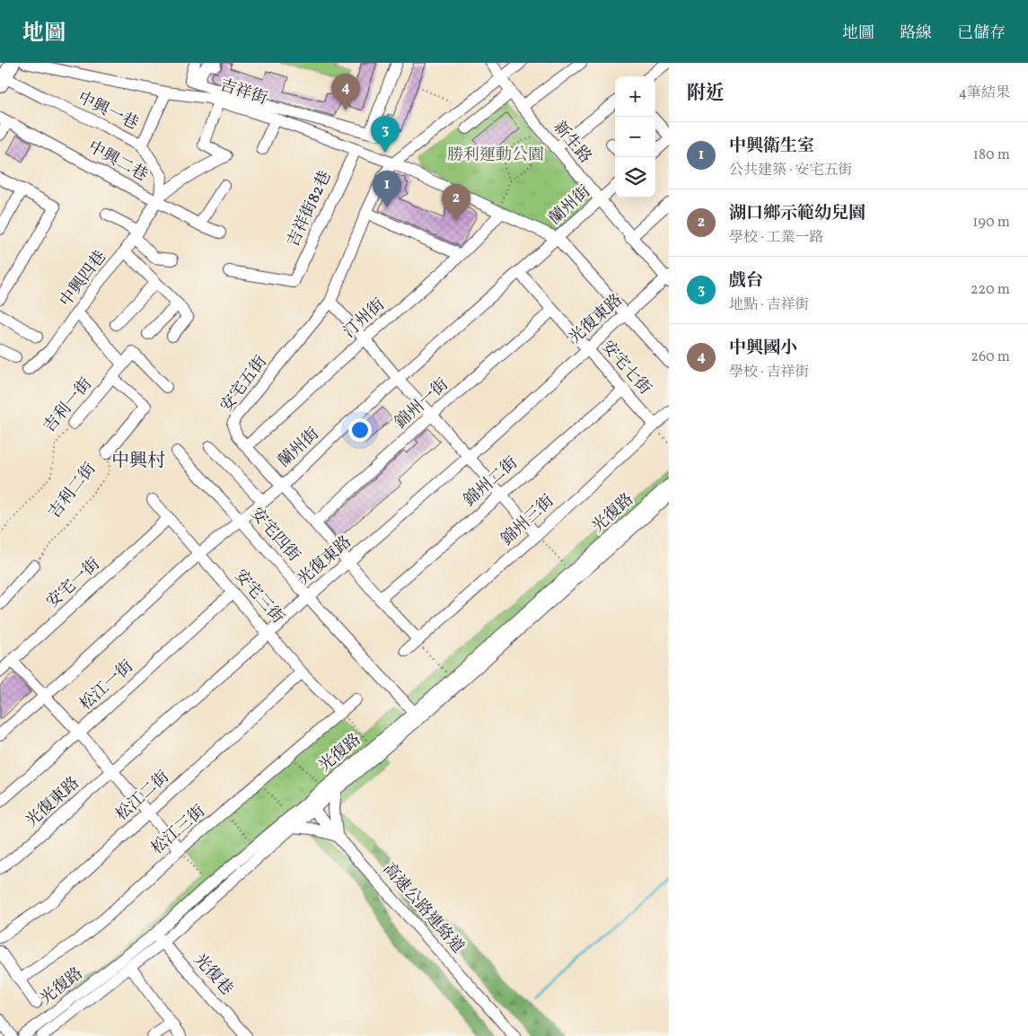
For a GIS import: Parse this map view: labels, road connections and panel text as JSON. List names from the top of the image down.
{
  "streets": {
    "street": [
      "吉祥街",
      "中興一巷",
      "新生路",
      "中興二巷",
      "蘭州街",
      "吉祥街82巷",
      "中興四巷",
      "汀州街",
      "光復東路",
      "安宅七街",
      "安宅五街",
      "錦州一街",
      "吉利一街",
      "錦州二街",
      "吉利二街",
      "光復路",
      "錦州三街",
      "安宅四街",
      "安宅一街",
      "安宅三街",
      "松江一街",
      "松江二街",
      "松江三街",
      "高速公路連絡道",
      "光復巷"
    ]
  },
  "crossings": [
    ["吉祥街", "蘭州街"],
    ["吉祥街", "吉祥街82巷"],
    ["吉祥街", "汀州街"],
    ["吉祥街", "安宅五街"],
    ["中興一巷", "中興二巷"],
    ["中興一巷", "中興四巷"],
    ["新生路", "蘭州街"],
    ["新生路", "光復東路"],
    ["新生路", "安宅五街"],
    ["中興二巷", "中興四巷"],
    ["蘭州街", "安宅七街"],
    ["蘭州街", "安宅五街"],
    ["蘭州街", "安宅四街"],
    ["蘭州街", "安宅三街"],
    ["汀州街", "安宅五街"],
    ["光復東路", "安宅七街"],
    ["光復東路", "安宅五街"],
    ["光復東路", "安宅四街"],
    ["光復東路", "安宅三街"],
    ["安宅七街", "錦州一街"],
    ["安宅七街", "錦州二街"],
    ["安宅七街", "錦州三街"],
    ["安宅五街", "錦州一街"],
    ["安宅五街", "錦州二街"],
    ["安宅五街", "錦州三街"],
    ["吉利一街", "吉利二街"],
    ["光復路", "安宅四街"],
    ["光復路", "高速公路連絡道"],
    ["光復路", "光復巷"],
    ["安宅一街", "安宅三街"],
    ["安宅三街", "松江一街"],
    ["安宅三街", "松江二街"],
    ["安宅三街", "松江三街"]
  ],
  "districts": ["中興村"],
  "parks": ["勝利運動公園"],
  "page": {
    "header": "地圖",
    "nav": ["地圖", "路線", "已儲存"],
    "heading": ["附近", "4筆結果"],
    "pins": [
      "4",
      "3",
      "1",
      "2"
    ],
    "map_buttons": ["+", "−"],
    "list": [
      {
        "mark": "1",
        "name": "中興衛生室",
        "note": "公共建築 · 安宅五街",
        "value": "180 m"
      },
      {
        "mark": "2",
        "name": "湖口鄉示範幼兒園",
        "note": "學校 · 工業一路",
        "value": "190 m"
      },
      {
        "mark": "3",
        "name": "戲台",
        "note": "地點 · 吉祥街",
        "value": "220 m"
      },
      {
        "mark": "4",
        "name": "中興國小",
        "note": "學校 · 吉祥街",
        "value": "260 m"
      }
    ]
  }
}
